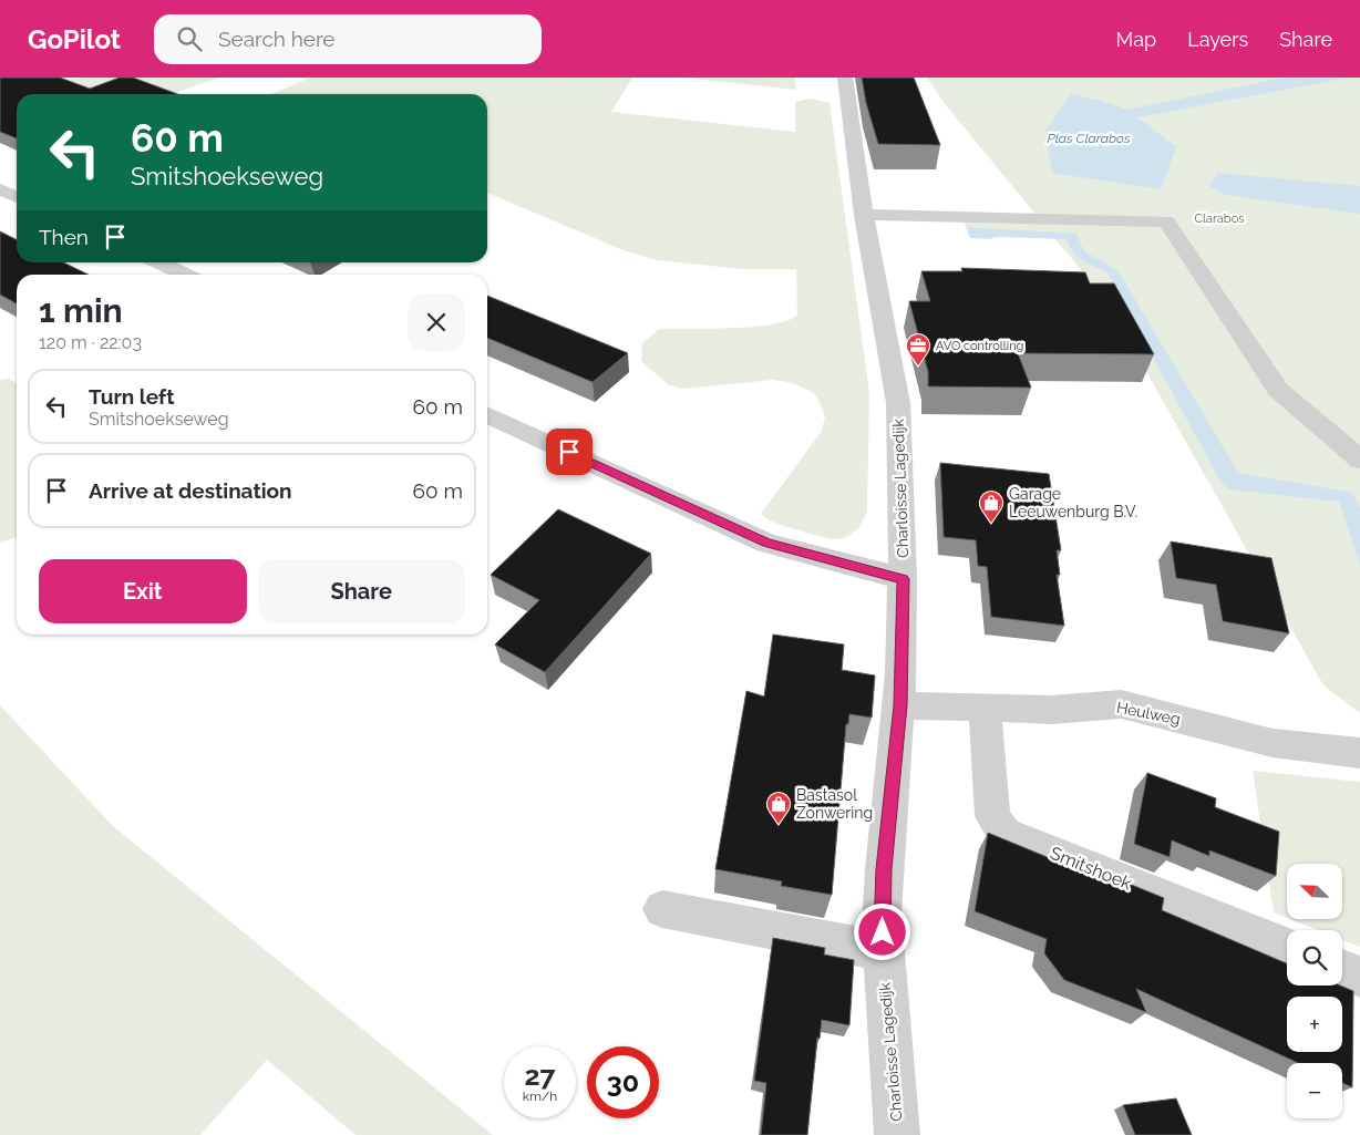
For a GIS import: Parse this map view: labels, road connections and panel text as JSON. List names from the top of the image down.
{
  "streets": {
    "street": ["Charloisse Lagedijk", "Heulweg", "Smitshoek"]
  },
  "crossings": [
    ["Charloisse Lagedijk", "Heulweg"],
    ["Heulweg", "Smitshoek"]
  ],
  "water": ["Plas Clarabos"],
  "parks": ["Clarabos"],
  "places": {
    "office": ["AVO controlling"],
    "shop": ["Garage Leeuwenburg B.V.", "Bastasol Zonwering"]
  },
  "north": "top left",
  "page": {
    "header": "GoPilot",
    "search": "Search here",
    "nav": ["Map", "Layers", "Share"],
    "turn": ["60 m", "Smitshoekseweg"],
    "then": "Then",
    "heading": ["1 min", "120 m · 22:03"],
    "list": [
      {
        "name": "Turn left",
        "note": "Smitshoekseweg",
        "value": "60 m"
      },
      {
        "name": "Arrive at destination",
        "value": "60 m"
      }
    ],
    "buttons": ["Exit", "Share"],
    "map_buttons": ["+", "−"],
    "speed": "27 km/h",
    "limit": "30"
  }
}
